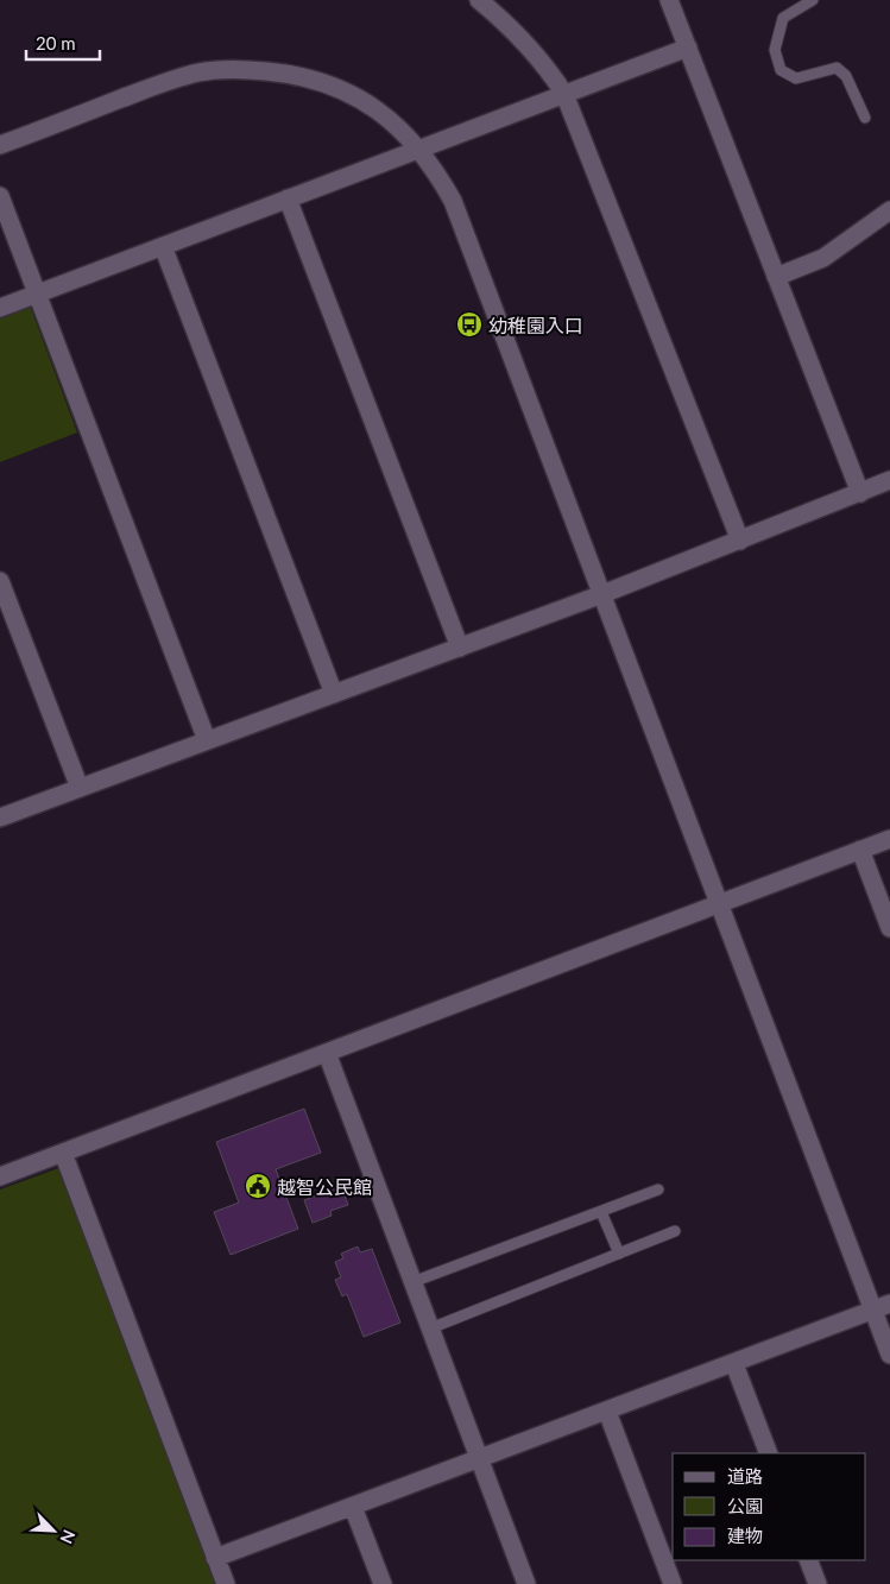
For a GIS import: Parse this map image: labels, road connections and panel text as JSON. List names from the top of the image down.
{
  "places": {
    "bus stop": ["幼稚園入口"],
    "public building": ["越智公民館"]
  },
  "legend": ["道路", "公園", "建物"],
  "scale_bar": "20 m",
  "north": "bottom right"
}
